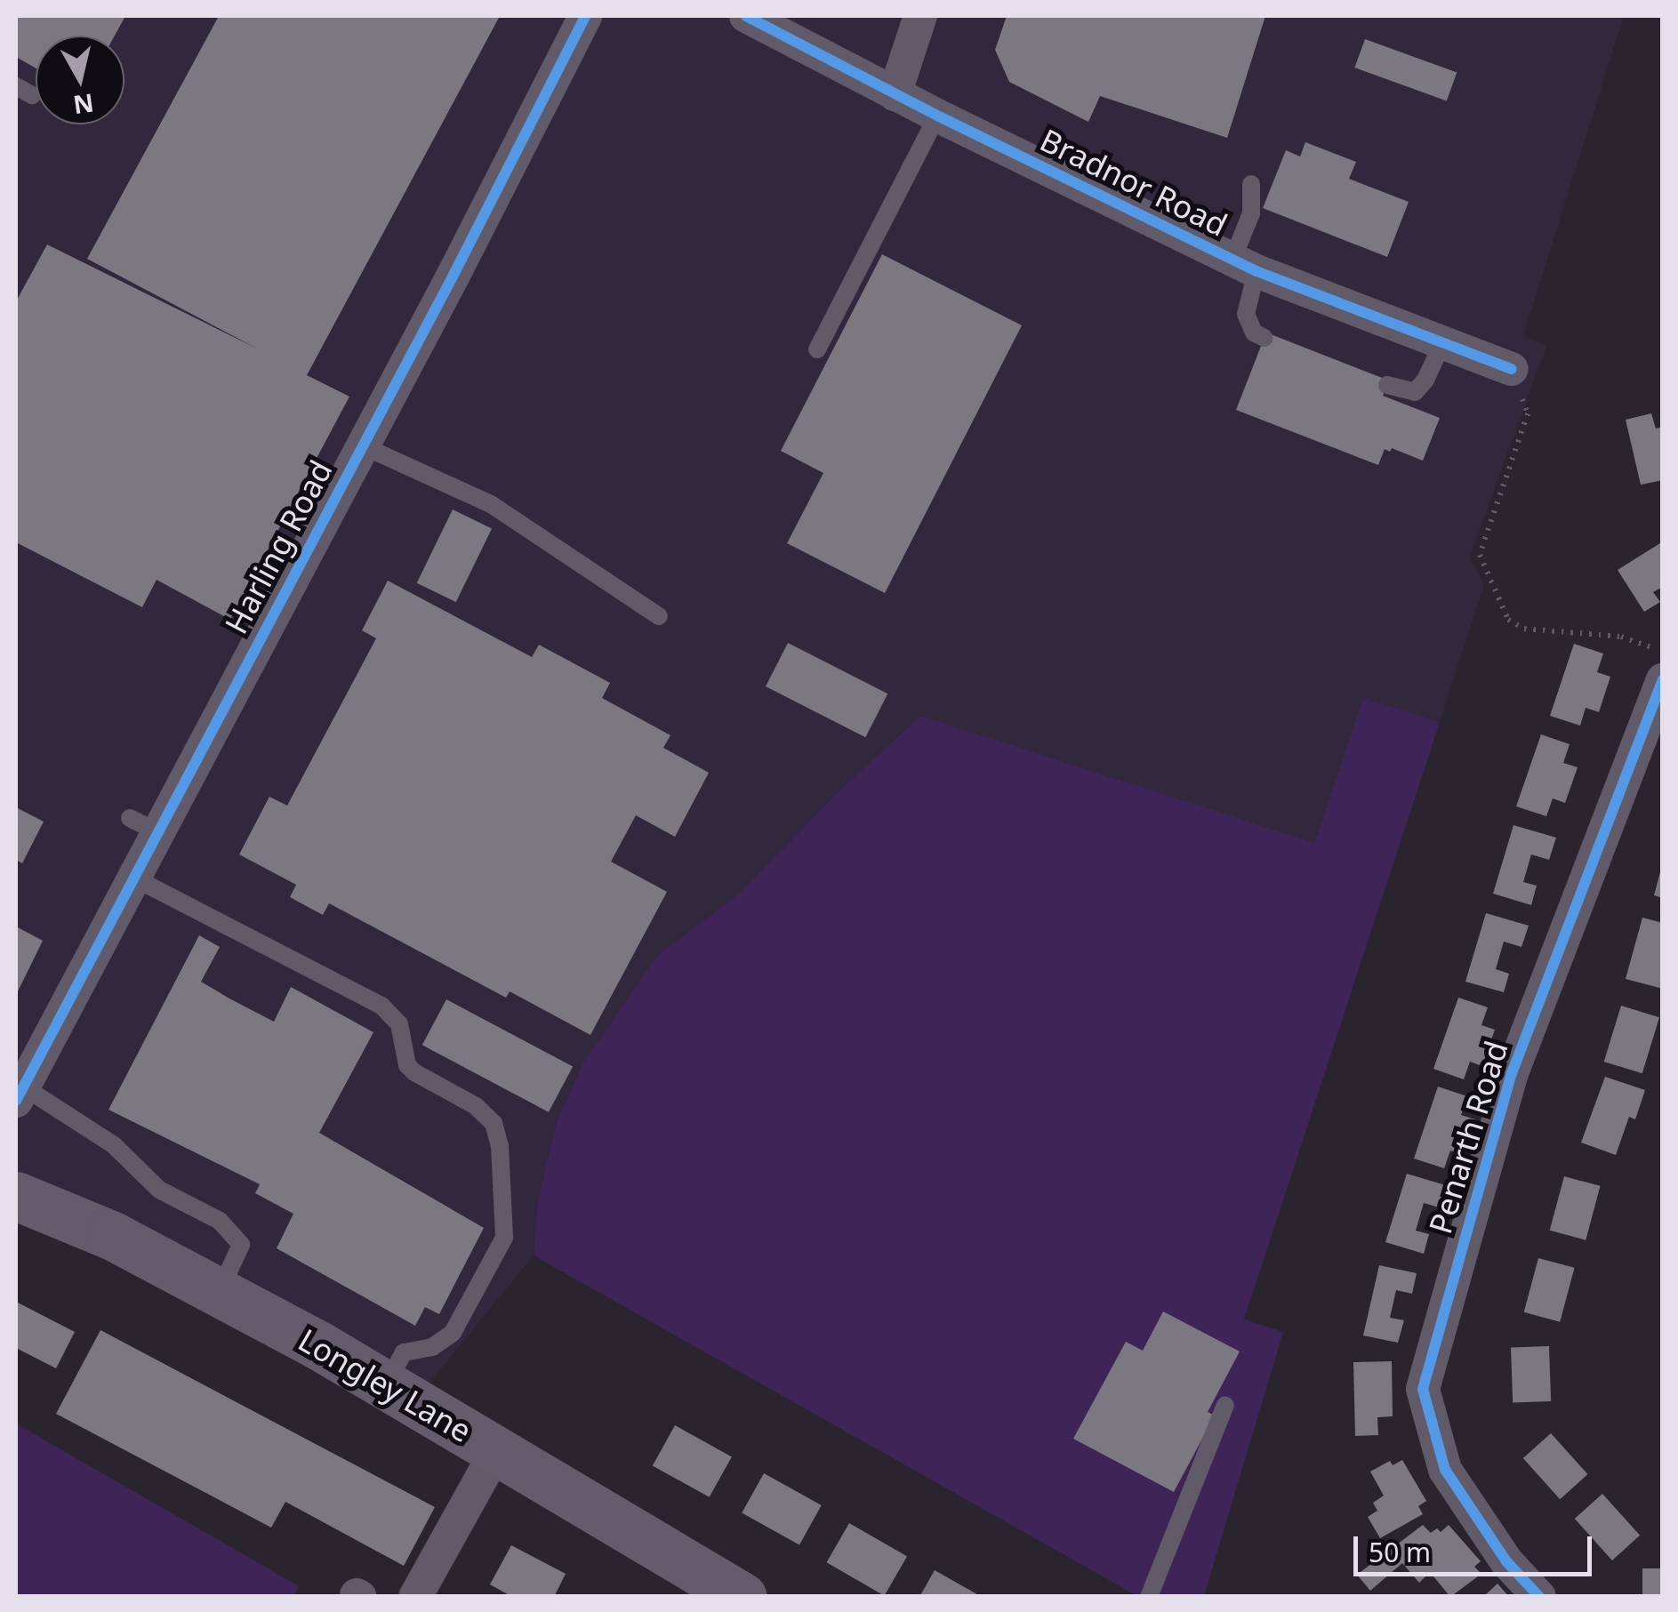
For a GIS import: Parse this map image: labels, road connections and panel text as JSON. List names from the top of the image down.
{
  "streets": {
    "street": [
      "Bradnor Road",
      "Harling Road",
      "Penarth Road",
      "Longley Lane"
    ]
  },
  "scale_bar": "50 m",
  "north": "bottom"
}
